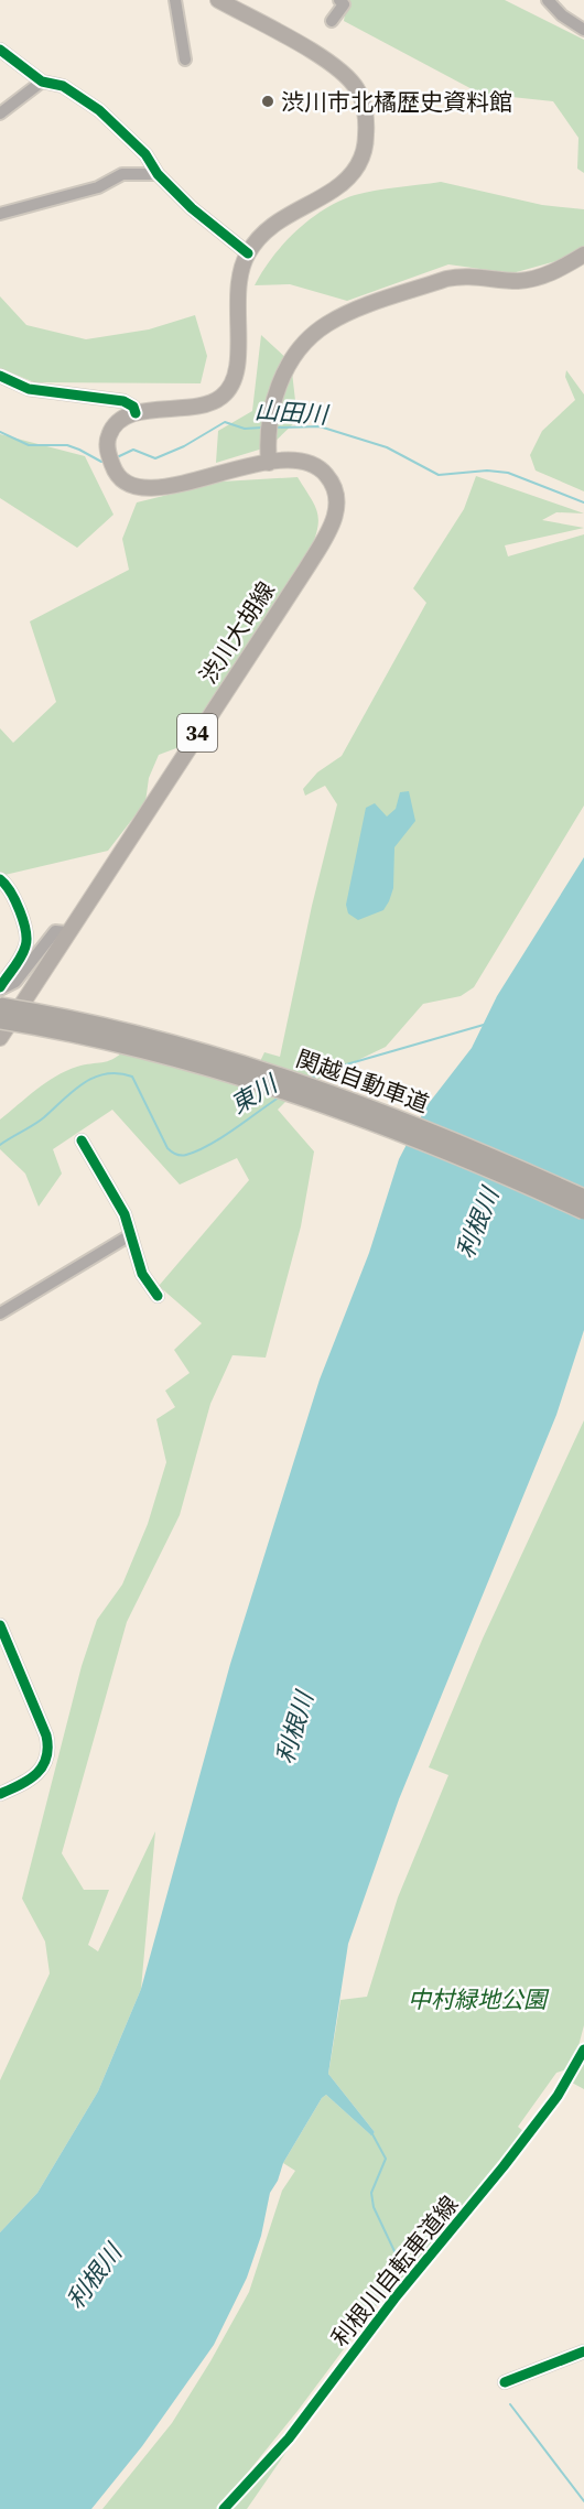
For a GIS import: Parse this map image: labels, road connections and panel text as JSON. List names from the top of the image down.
{
  "streets": {
    "highway": ["関越自動車道"],
    "main road": ["渋川大胡線", "34"],
    "cycle path": ["利根川自転車道線"]
  },
  "water": ["山田川", "東川", "利根川"],
  "parks": ["中村緑地公園"],
  "places": ["渋川市北橘歴史資料館"]
}
